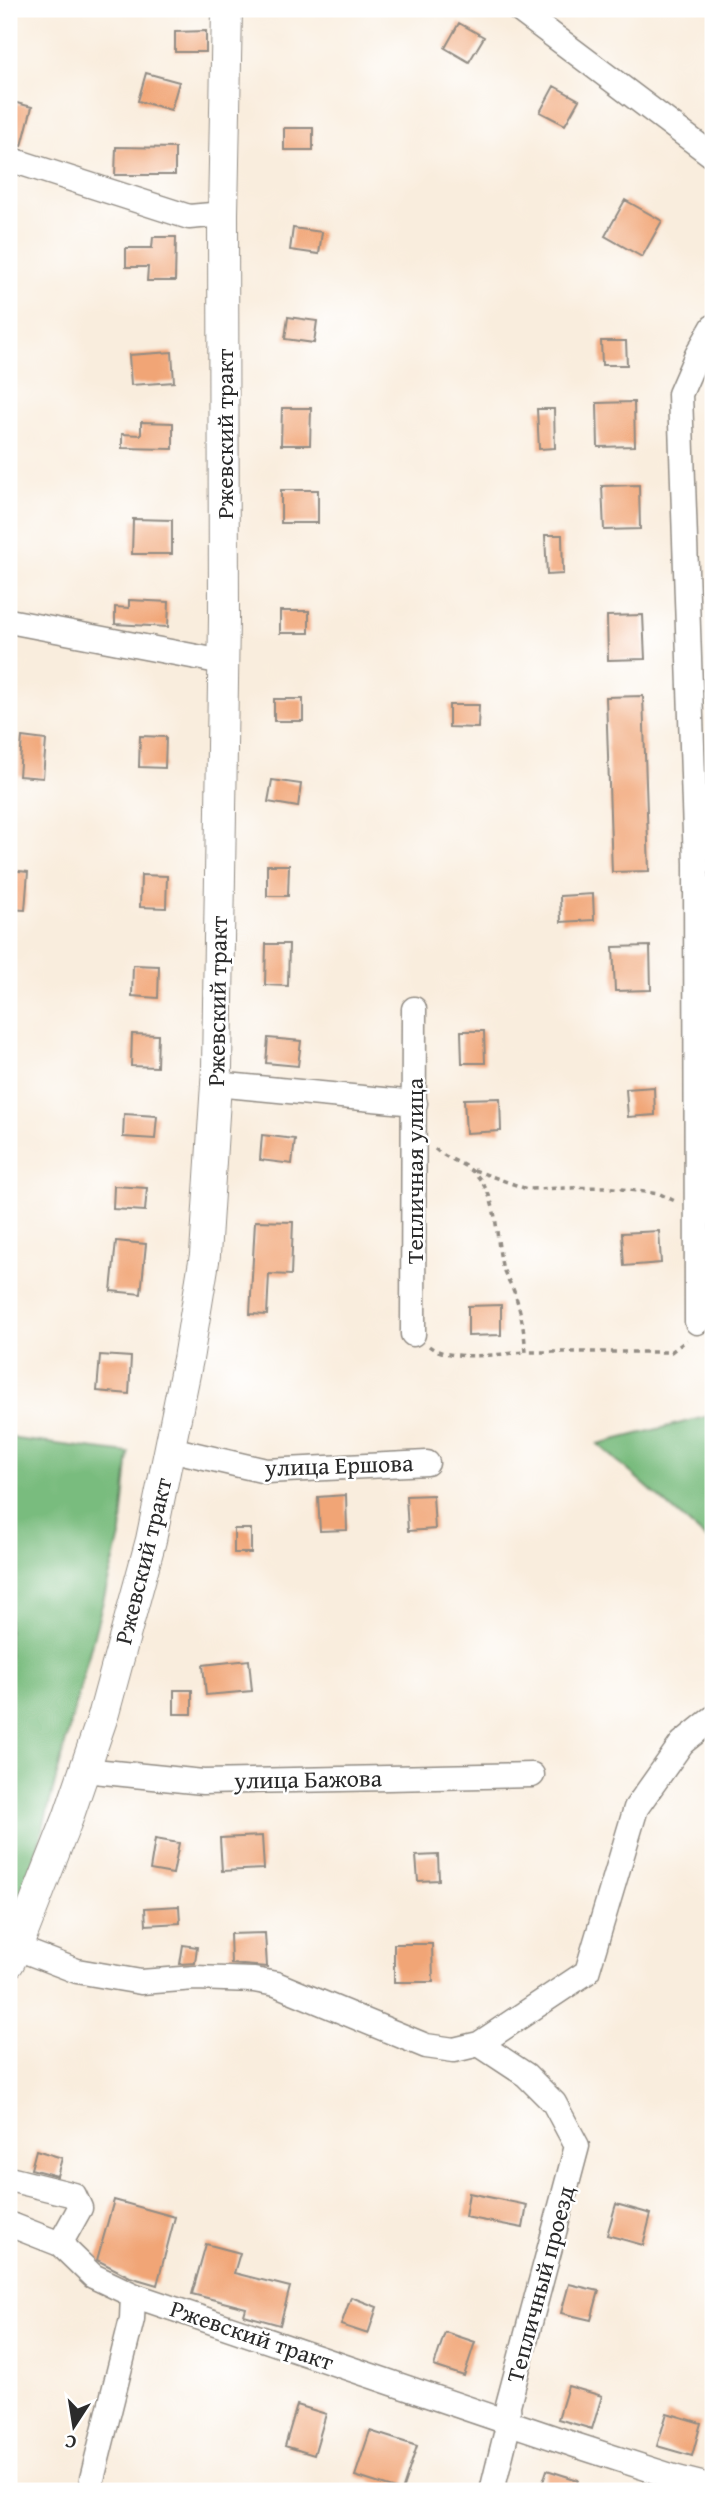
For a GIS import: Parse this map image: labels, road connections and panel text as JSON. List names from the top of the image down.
{
  "streets": {
    "main road": ["Ржевский тракт"],
    "street": [
      "Тепличная улица",
      "улица Ершова",
      "улица Бажова",
      "Тепличный проезд"
    ]
  },
  "crossings": [
    ["Ржевский тракт", "улица Ершова"],
    ["Ржевский тракт", "улица Бажова"],
    ["Ржевский тракт", "Тепличный проезд"]
  ],
  "north": "bottom"
}
